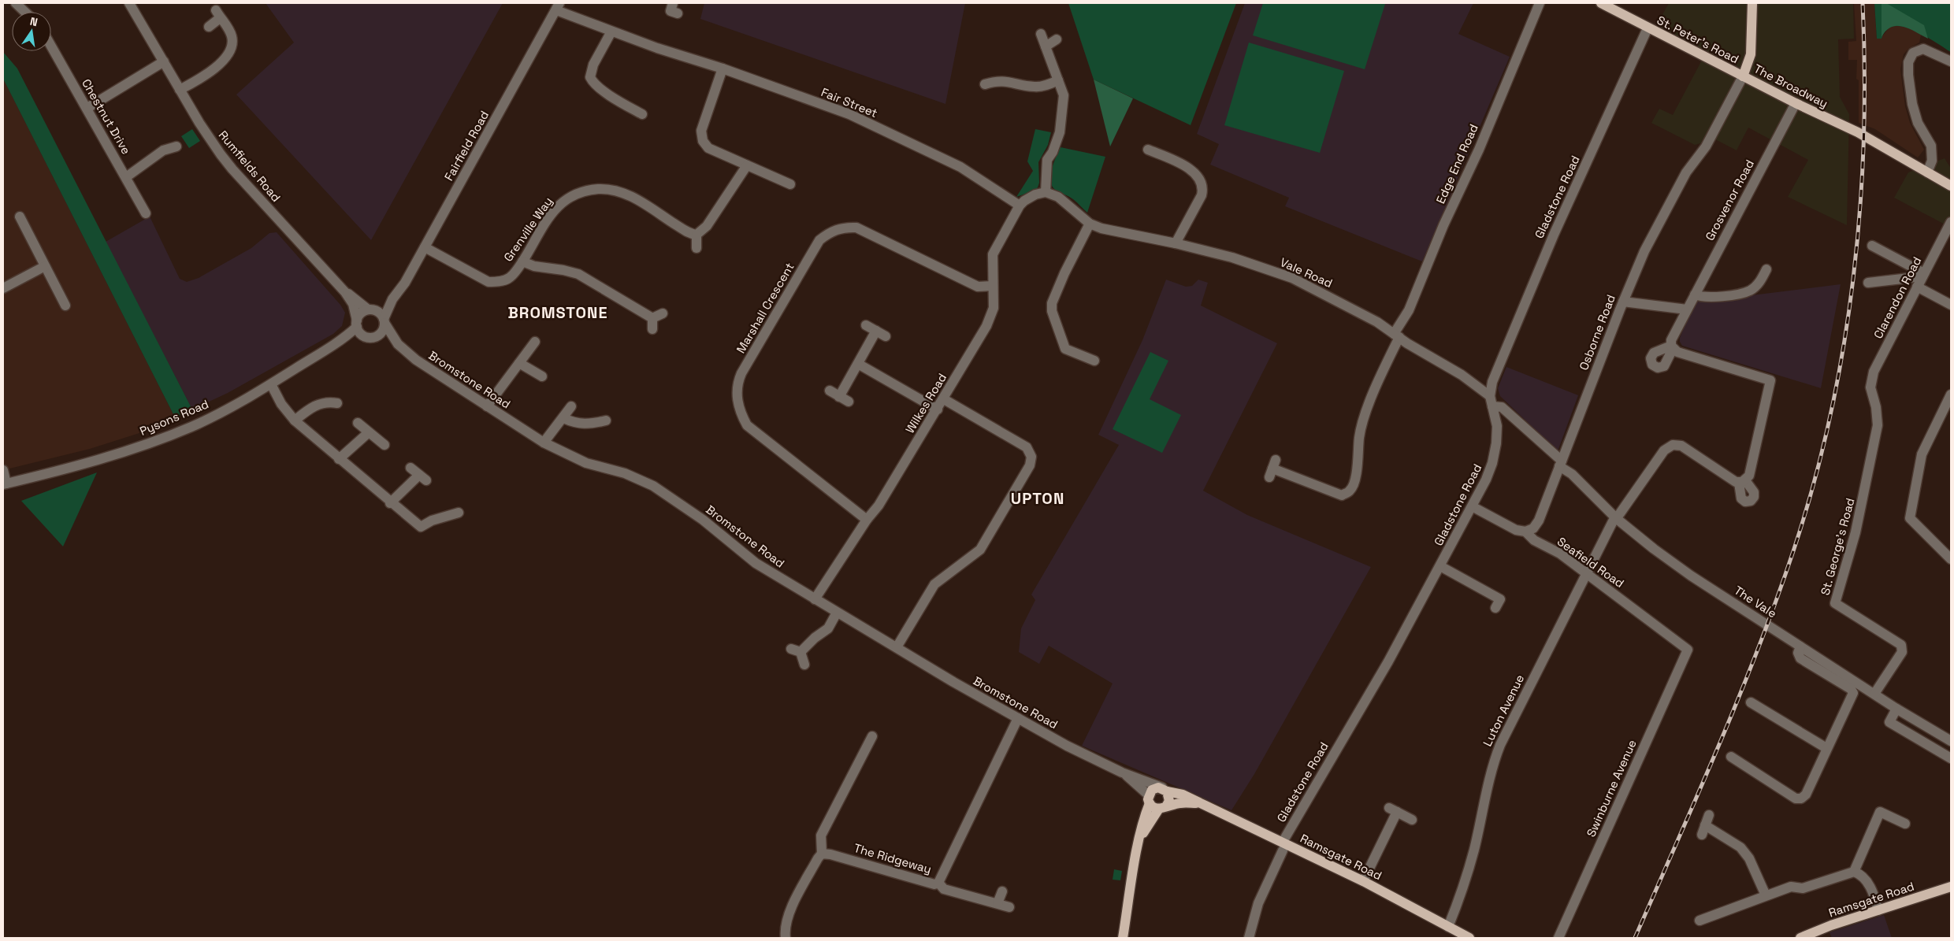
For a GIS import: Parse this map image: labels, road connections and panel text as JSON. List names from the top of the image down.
{
  "streets": {
    "main road": ["St. Peter's Road", "The Broadway", "Ramsgate Road"],
    "street": [
      "Fair Street",
      "Chestnut Drive",
      "Fairfield Road",
      "Edge End Road",
      "Rumfields Road",
      "Gladstone Road",
      "Grosvenor Road",
      "Grenville Way",
      "Vale Road",
      "Clarendon Road",
      "Marshall Crescent",
      "Osborne Road",
      "Bromstone Road",
      "Wilkes Road",
      "Pysons Road",
      "St. George's Road",
      "Seafield Road",
      "The Vale",
      "Luton Avenue",
      "Swinburne Avenue",
      "The Ridgeway"
    ]
  },
  "crossings": [
    ["St. Peter's Road", "The Broadway"],
    ["St. Peter's Road", "Gladstone Road"],
    ["The Broadway", "Grosvenor Road"],
    ["The Broadway", "Osborne Road"],
    ["Fair Street", "Fairfield Road"],
    ["Fair Street", "Wilkes Road"],
    ["Fairfield Road", "Rumfields Road"],
    ["Fairfield Road", "Grenville Way"],
    ["Fairfield Road", "Bromstone Road"],
    ["Fairfield Road", "Pysons Road"],
    ["Edge End Road", "Vale Road"],
    ["Rumfields Road", "Bromstone Road"],
    ["Rumfields Road", "Pysons Road"],
    ["Gladstone Road", "Vale Road"],
    ["Gladstone Road", "Seafield Road"],
    ["Gladstone Road", "Ramsgate Road"],
    ["Grosvenor Road", "Luton Avenue"],
    ["Clarendon Road", "St. George's Road"],
    ["Marshall Crescent", "Wilkes Road"],
    ["Osborne Road", "Seafield Road"],
    ["Osborne Road", "The Vale"],
    ["Bromstone Road", "Wilkes Road"],
    ["Bromstone Road", "Pysons Road"],
    ["Bromstone Road", "Ramsgate Road"],
    ["Bromstone Road", "The Ridgeway"],
    ["St. George's Road", "The Vale"],
    ["Seafield Road", "Luton Avenue"],
    ["Seafield Road", "Swinburne Avenue"],
    ["The Vale", "Luton Avenue"],
    ["Luton Avenue", "Ramsgate Road"]
  ],
  "districts": ["BROMSTONE", "UPTON"],
  "north": "top"
}
